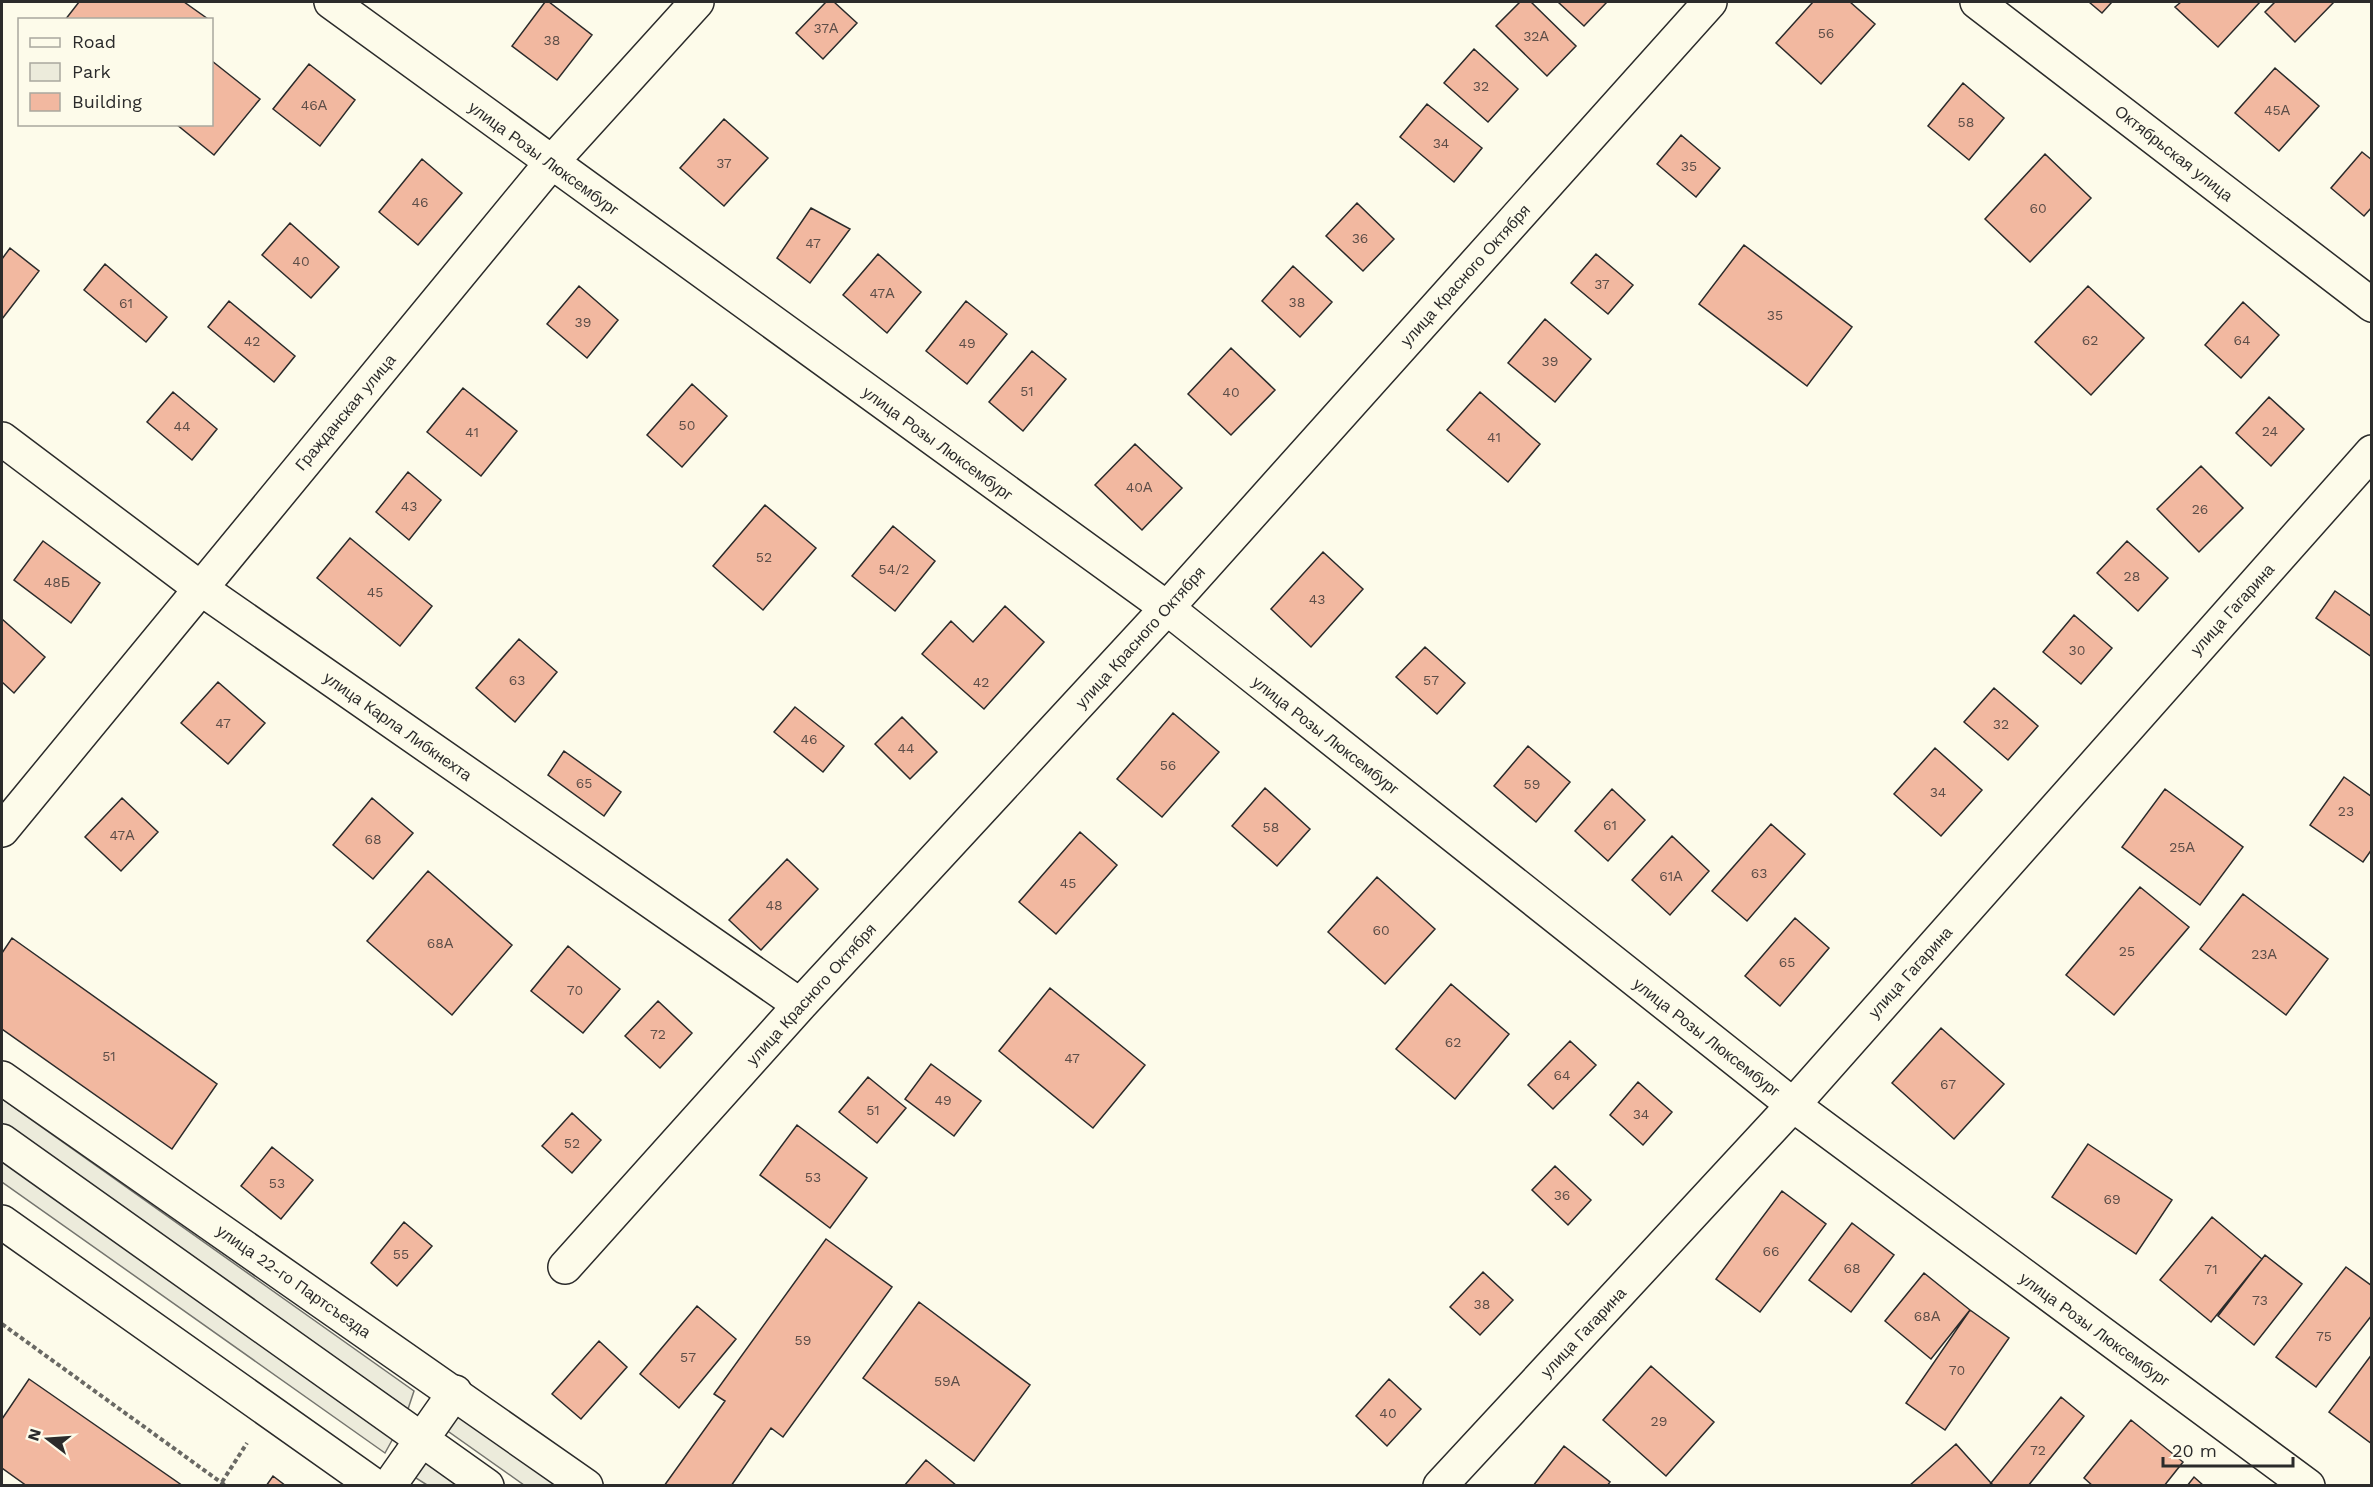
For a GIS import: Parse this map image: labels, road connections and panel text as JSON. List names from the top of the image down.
{
  "streets": {
    "street": [
      "Октябрьская улица",
      "улица Розы Люксембург",
      "улица Красного Октября",
      "Гражданская улица",
      "улица Гагарина",
      "улица Карла Либкнехта",
      "улица 22-го Партсъезда"
    ]
  },
  "crossings": [
    ["улица Розы Люксембург", "улица Красного Октября"],
    ["улица Розы Люксембург", "Гражданская улица"],
    ["улица Розы Люксембург", "улица Гагарина"],
    ["улица Красного Октября", "улица Карла Либкнехта"],
    ["Гражданская улица", "улица Карла Либкнехта"]
  ],
  "house_numbers": [
    "37А",
    "56",
    "32А",
    "38",
    "32",
    "46А",
    "45А",
    "58",
    "34",
    "37",
    "35",
    "46",
    "60",
    "36",
    "47",
    "40",
    "37",
    "47А",
    "38",
    "61",
    "35",
    "39",
    "62",
    "64",
    "42",
    "49",
    "39",
    "51",
    "40",
    "50",
    "44",
    "24",
    "41",
    "41",
    "40А",
    "43",
    "26",
    "52",
    "54/2",
    "28",
    "48Б",
    "45",
    "43",
    "30",
    "63",
    "57",
    "42",
    "47",
    "32",
    "46",
    "44",
    "56",
    "65",
    "59",
    "34",
    "23",
    "61",
    "58",
    "47А",
    "68",
    "25А",
    "63",
    "61А",
    "45",
    "48",
    "60",
    "68А",
    "25",
    "23А",
    "65",
    "70",
    "72",
    "62",
    "51",
    "47",
    "64",
    "67",
    "49",
    "51",
    "34",
    "52",
    "53",
    "53",
    "36",
    "69",
    "66",
    "55",
    "68",
    "71",
    "73",
    "38",
    "68А",
    "75",
    "59",
    "57",
    "70",
    "59А",
    "40",
    "29",
    "72"
  ],
  "legend": ["Road", "Park", "Building"],
  "scale_bar": "20 m",
  "north": "left"
}
